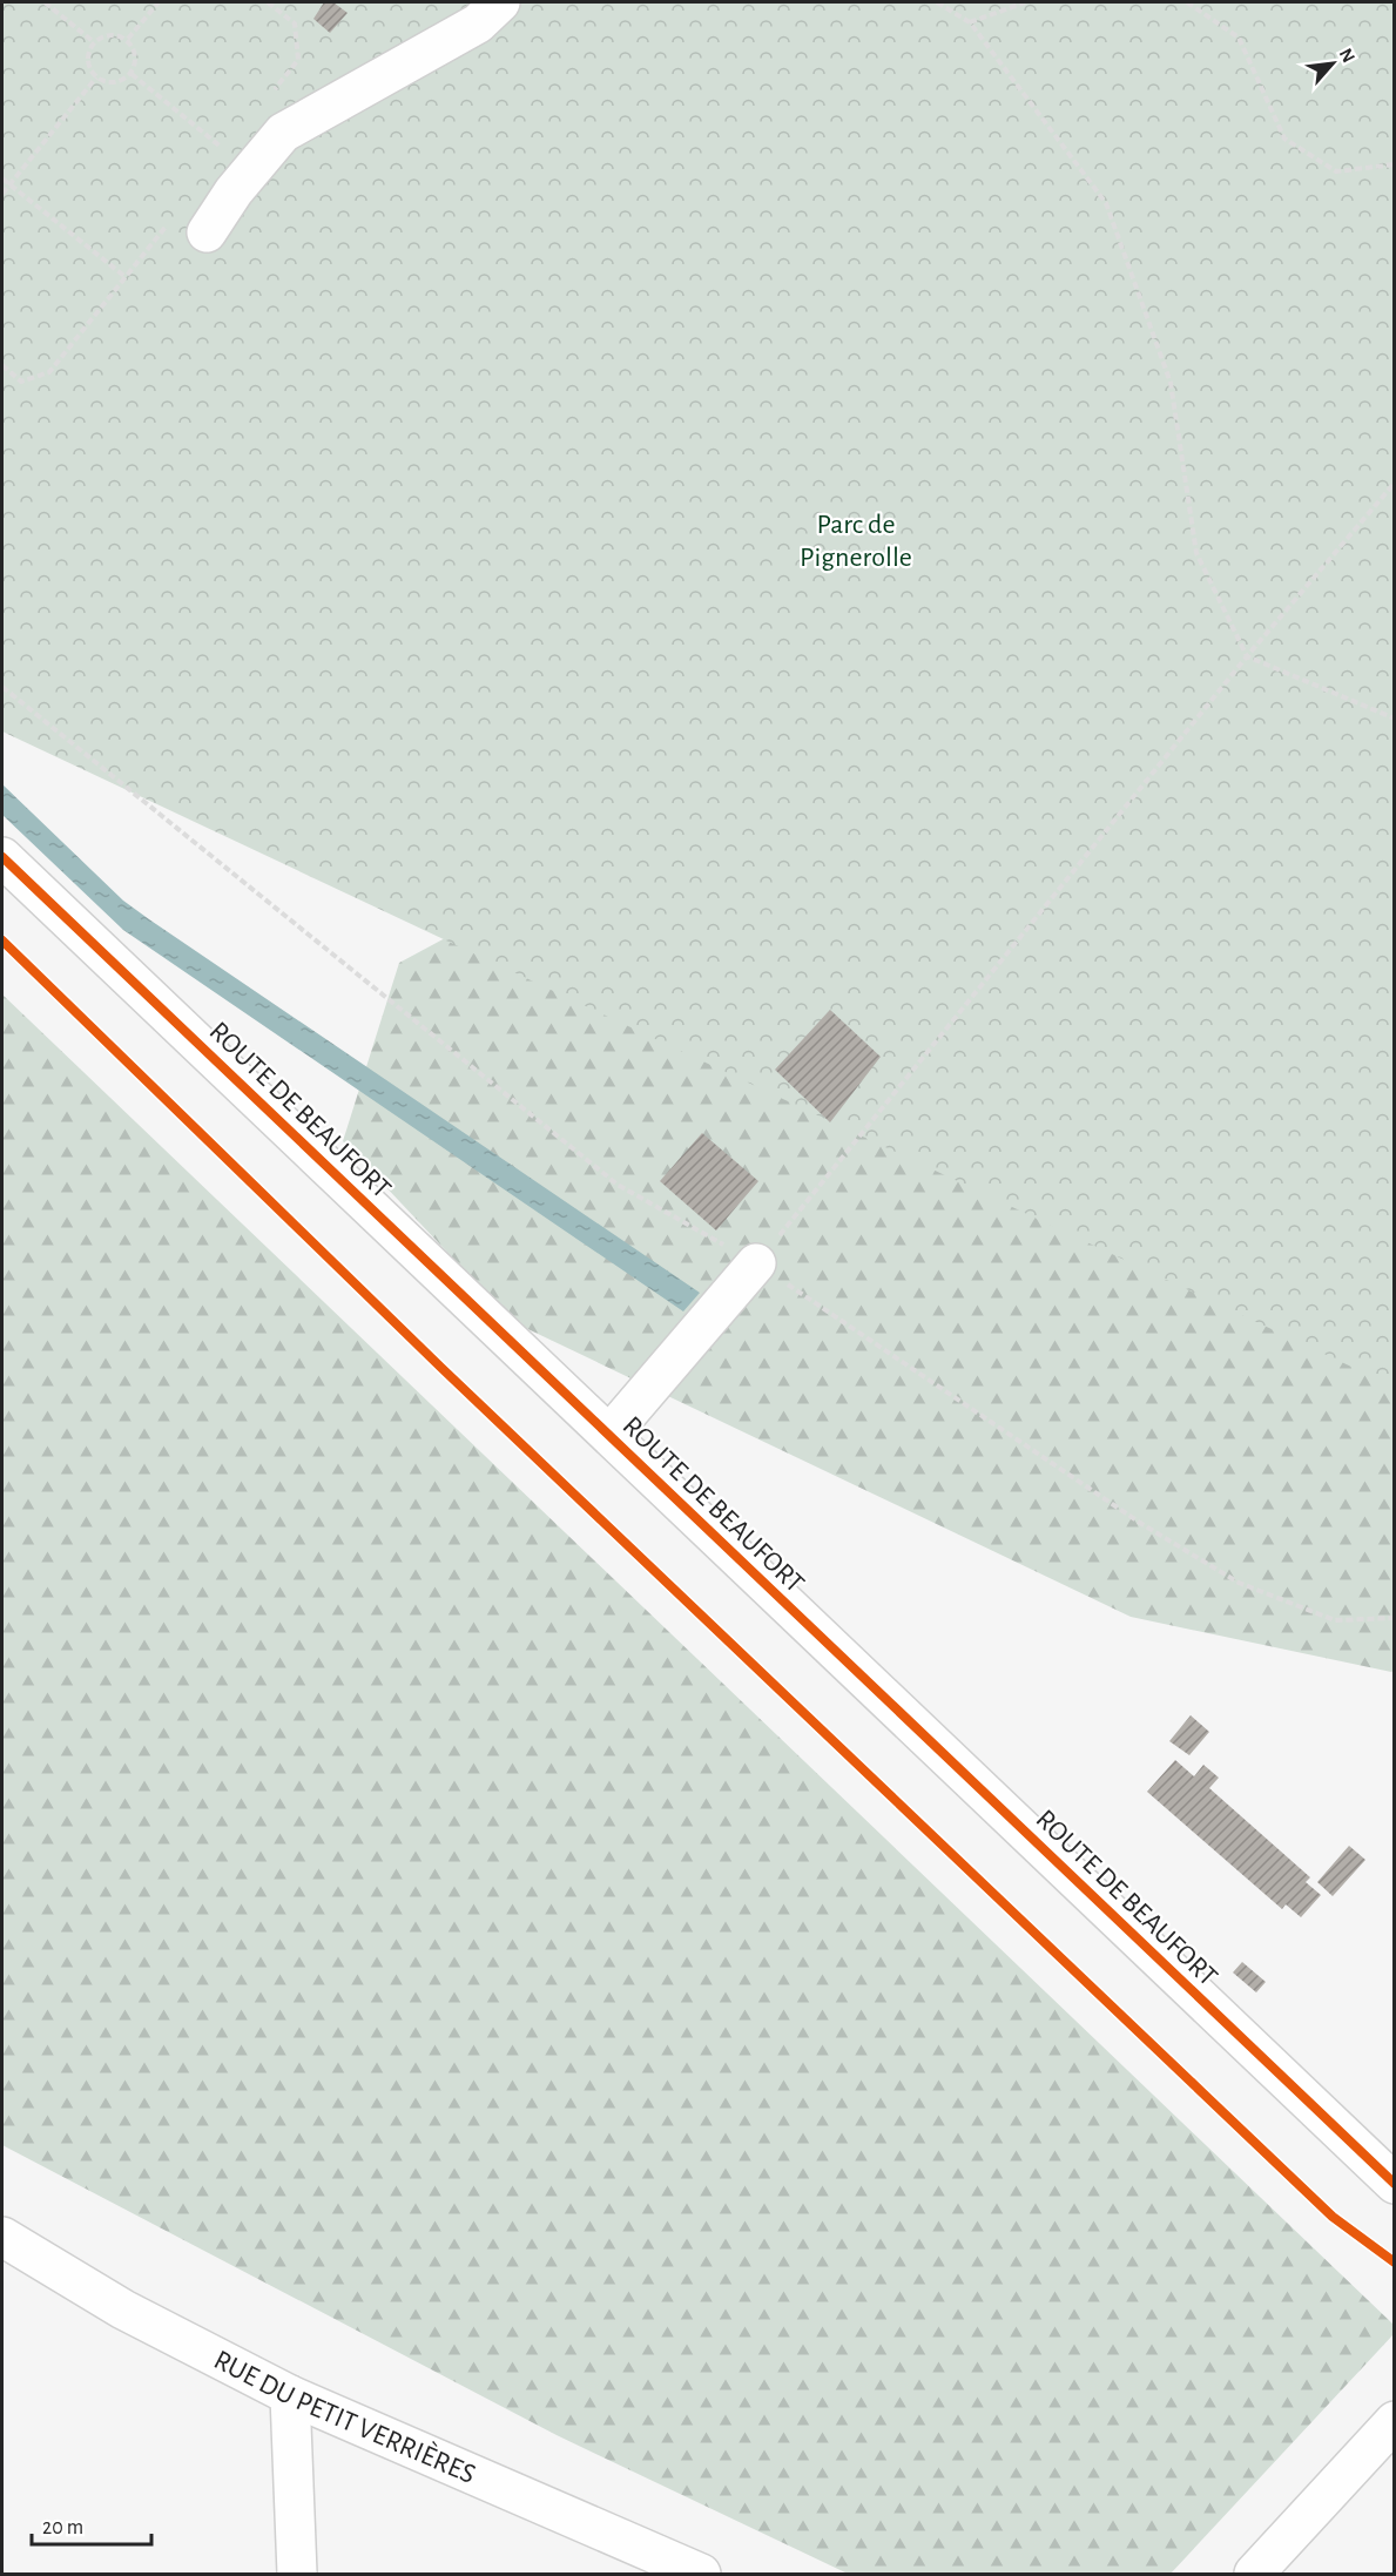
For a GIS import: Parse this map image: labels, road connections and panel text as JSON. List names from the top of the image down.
{
  "streets": {
    "street": ["ROUTE DE BEAUFORT", "RUE DU PETIT VERRIÈRES"]
  },
  "parks": ["Parc de Pignerolle"],
  "scale_bar": "20 m",
  "north": "top right"
}
